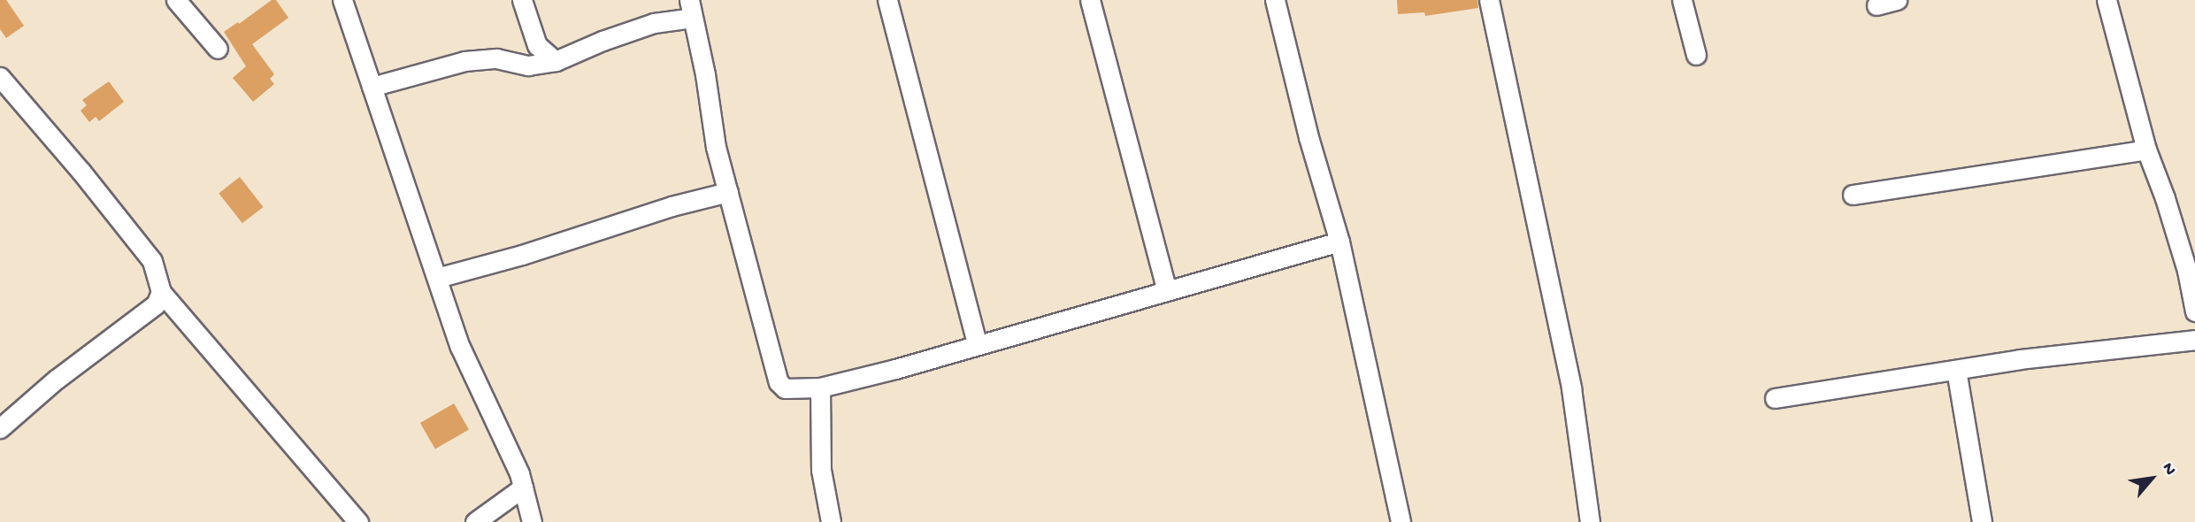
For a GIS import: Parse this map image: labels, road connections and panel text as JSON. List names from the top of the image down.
{
  "north": "top right"
}
